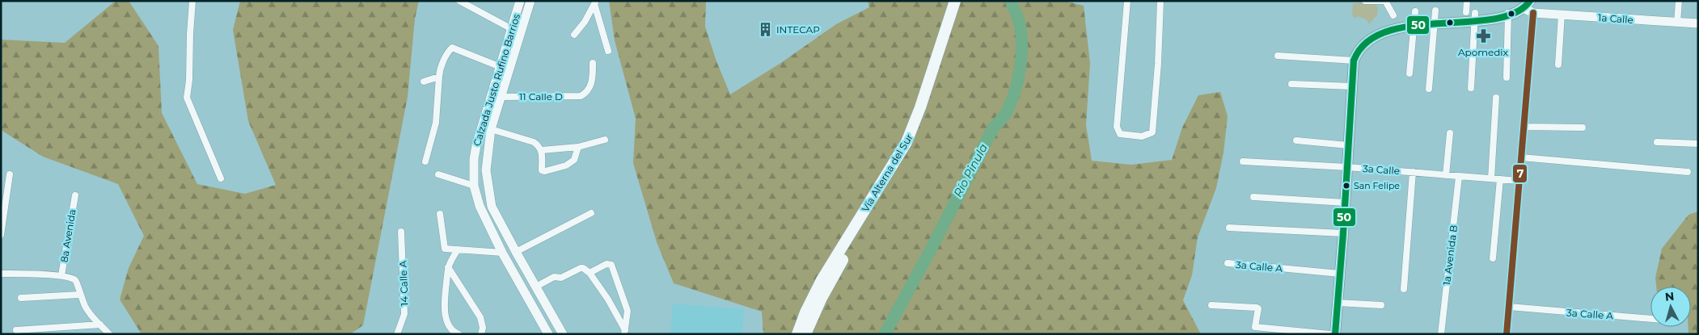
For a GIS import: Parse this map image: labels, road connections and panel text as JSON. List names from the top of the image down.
{
  "streets": {
    "highway": ["Vía Alterna del Sur"],
    "street": [
      "1a Calle",
      "Calzada Justo Rufino Barrios",
      "11 Calle D",
      "3a Calle",
      "8a Avenida",
      "1a Avenida B",
      "3a Calle A",
      "14 Calle A"
    ]
  },
  "crossings": [
    ["Calzada Justo Rufino Barrios", "11 Calle D"],
    ["3a Calle", "1a Avenida B"]
  ],
  "water": ["Río Pinula"],
  "places": {
    "building": ["INTECAP"],
    "pharmacy": ["Apomedix"],
    "other": ["San Felipe"]
  },
  "lines": ["transit line 50", "transit line 7"],
  "north": "top"
}
